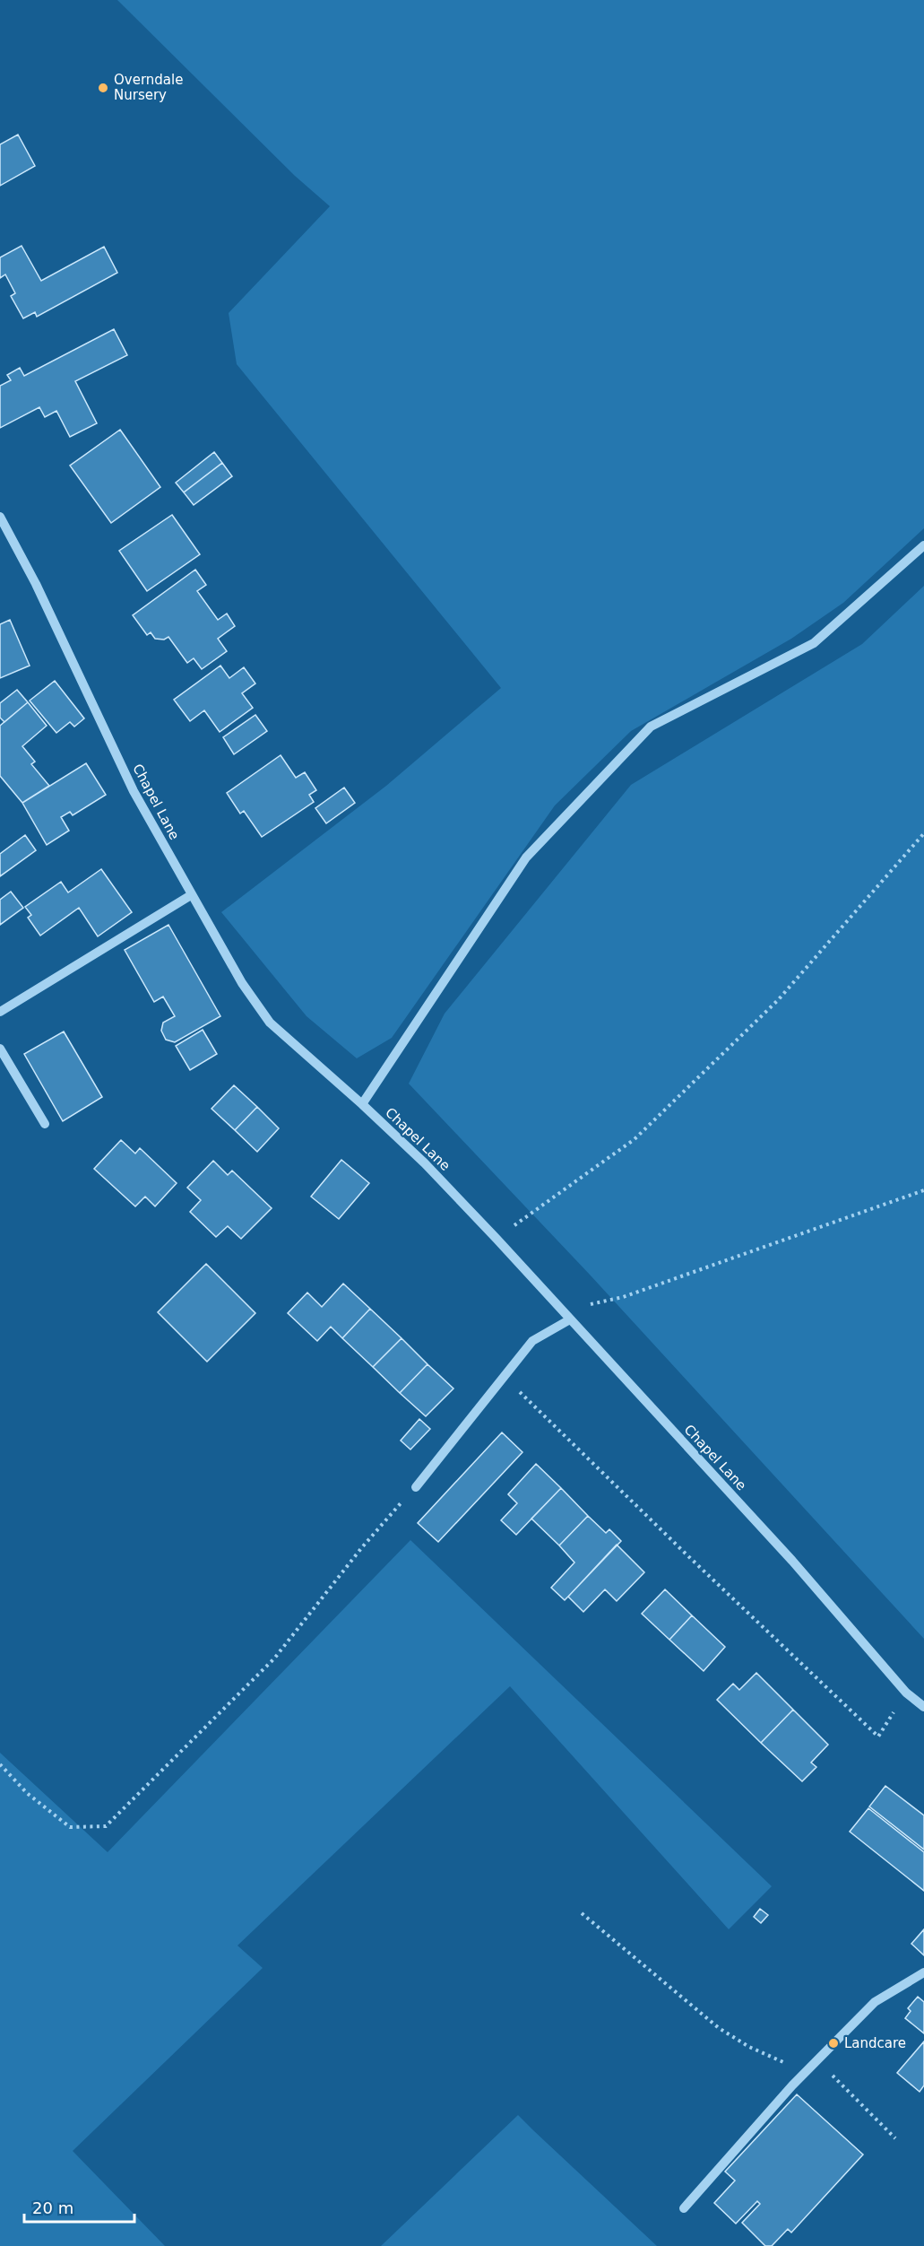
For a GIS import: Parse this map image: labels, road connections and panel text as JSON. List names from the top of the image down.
{
  "streets": {
    "street": ["Chapel Lane"]
  },
  "places": ["Overndale Nursery", "Landcare"],
  "scale_bar": "20 m"
}
